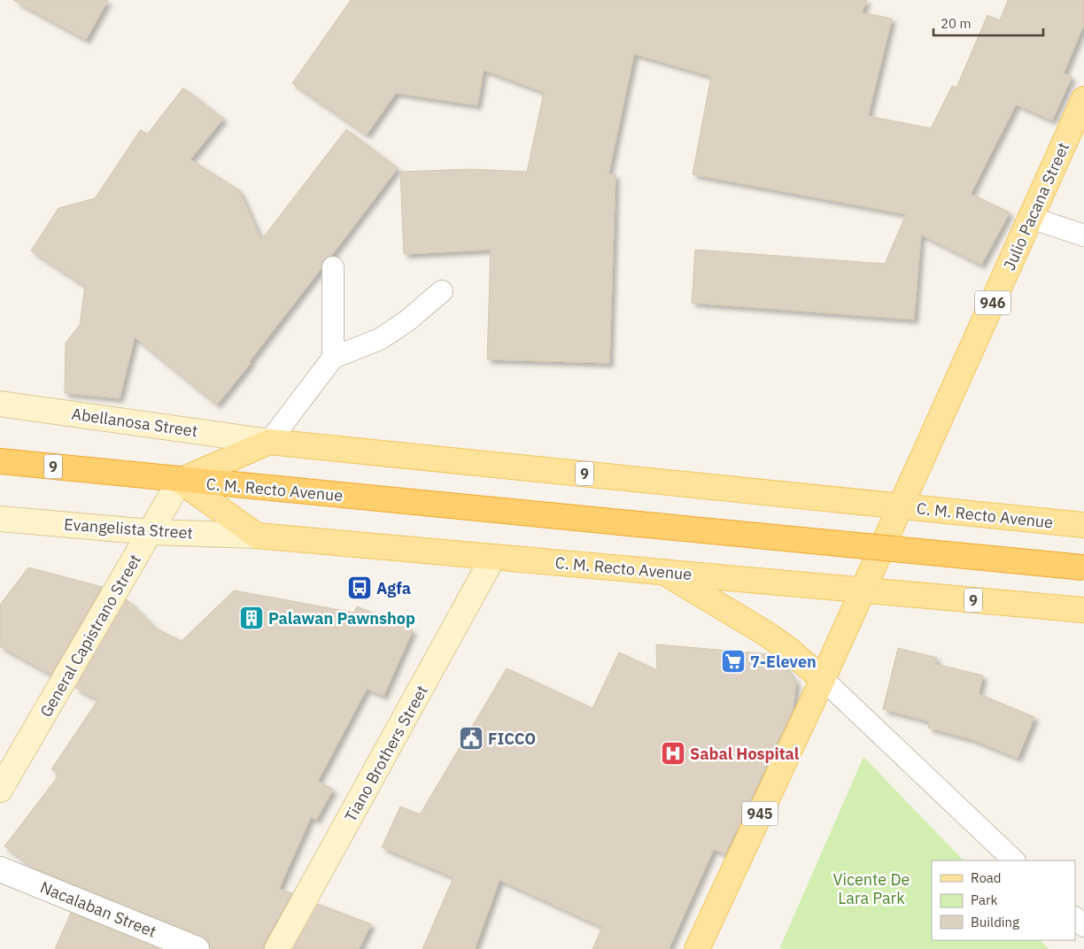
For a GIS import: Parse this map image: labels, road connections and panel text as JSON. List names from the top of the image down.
{
  "streets": {
    "highway": ["9", "C. M. Recto Avenue"],
    "main road": ["Julio Pacana Street", "946", "945"],
    "street": [
      "Abellanosa Street",
      "Evangelista Street",
      "General Capistrano Street",
      "Tiano Brothers Street",
      "Nacalaban Street"
    ]
  },
  "crossings": [
    ["Julio Pacana Street", "C. M. Recto Avenue"],
    ["Julio Pacana Street", "945"],
    ["Abellanosa Street", "C. M. Recto Avenue"],
    ["C. M. Recto Avenue", "Evangelista Street"],
    ["C. M. Recto Avenue", "General Capistrano Street"],
    ["C. M. Recto Avenue", "Tiano Brothers Street"],
    ["C. M. Recto Avenue", "945"],
    ["Evangelista Street", "General Capistrano Street"]
  ],
  "parks": ["Vicente De Lara Park"],
  "places": {
    "bus stop": ["Agfa"],
    "building": ["Palawan Pawnshop"],
    "supermarket": ["7-Eleven"],
    "public building": ["FICCO"],
    "hospital": ["Sabal Hospital"]
  },
  "legend": ["Road", "Park", "Building"],
  "scale_bar": "20 m"
}
